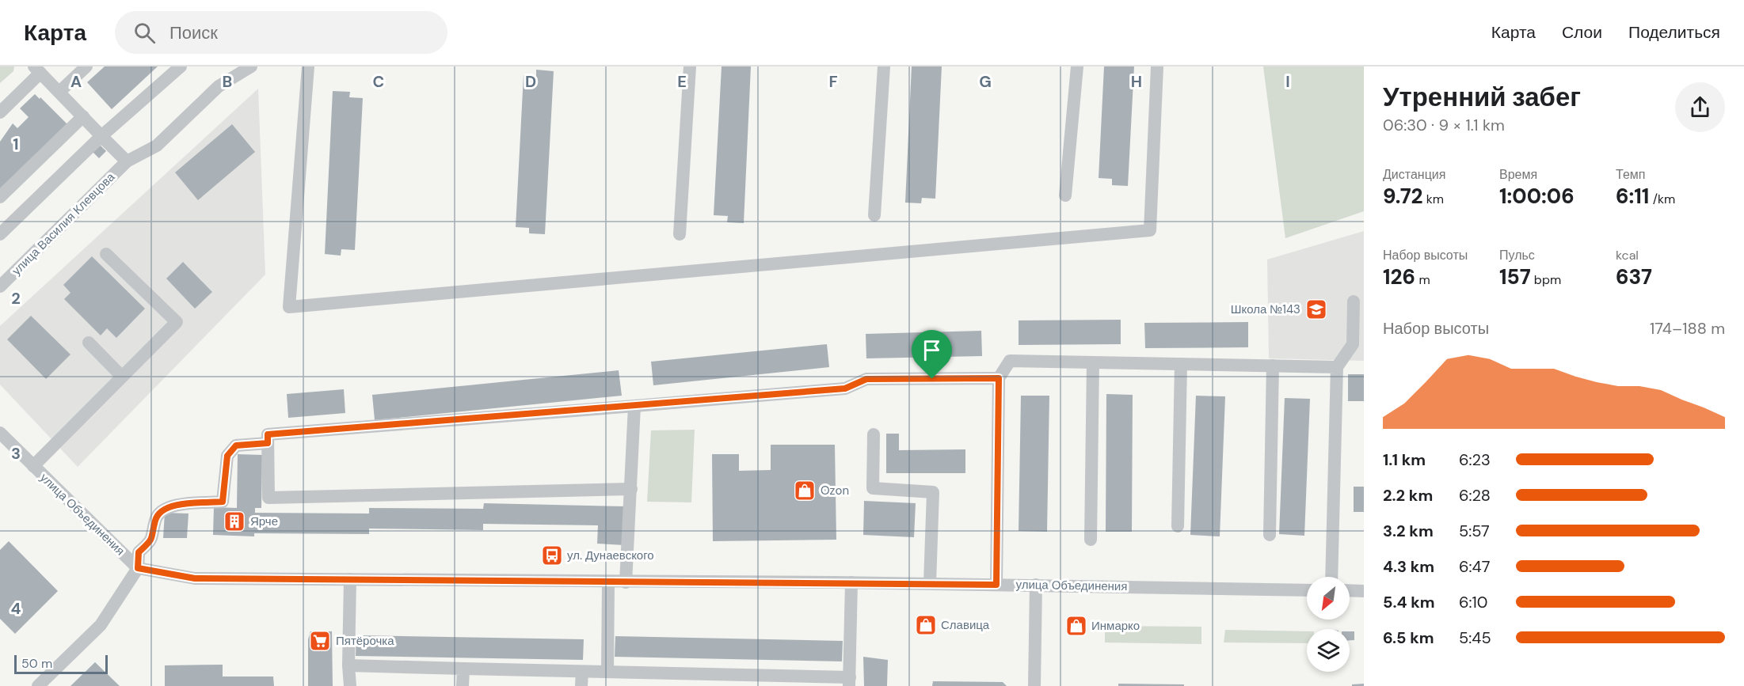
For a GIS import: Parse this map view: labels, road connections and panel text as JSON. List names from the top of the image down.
{
  "streets": {
    "street": ["улица Василия Клевцова", "улица Объединения"]
  },
  "places": {
    "school or university": ["Школа №143"],
    "shop": ["Ozon", "Славица", "Инмарко"],
    "building": ["Ярче"],
    "bus stop": ["ул. Дунаевского"],
    "supermarket": ["Пятёрочка"]
  },
  "scale_bar": "50 m",
  "north": "bottom left",
  "page": {
    "header": "Карта",
    "search": "Поиск",
    "nav": ["Карта", "Слои", "Поделиться"],
    "heading": ["Утренний забег", "06:30 · 9 × 1.1 km"],
    "stats": [
      ["Дистанция", "9.72 km"],
      ["Время", "1:00:06"],
      ["Темп", "6:11 /km"],
      ["Набор высоты", "126 m"],
      ["Пульс", "157 bpm"],
      ["kcal", "637"]
    ],
    "chart": ["Набор высоты", "174–188 m"],
    "list": [
      {
        "name": "1.1 km",
        "note": "6:23"
      },
      {
        "name": "2.2 km",
        "note": "6:28"
      },
      {
        "name": "3.2 km",
        "note": "5:57"
      },
      {
        "name": "4.3 km",
        "note": "6:47"
      },
      {
        "name": "5.4 km",
        "note": "6:10"
      },
      {
        "name": "6.5 km",
        "note": "5:45"
      }
    ],
    "scale": "50 m"
  },
  "grid": {
    "columns": [
      "A",
      "B",
      "C",
      "D",
      "E",
      "F",
      "G",
      "H",
      "I"
    ],
    "rows": [
      "1",
      "2",
      "3",
      "4"
    ]
  }
}
